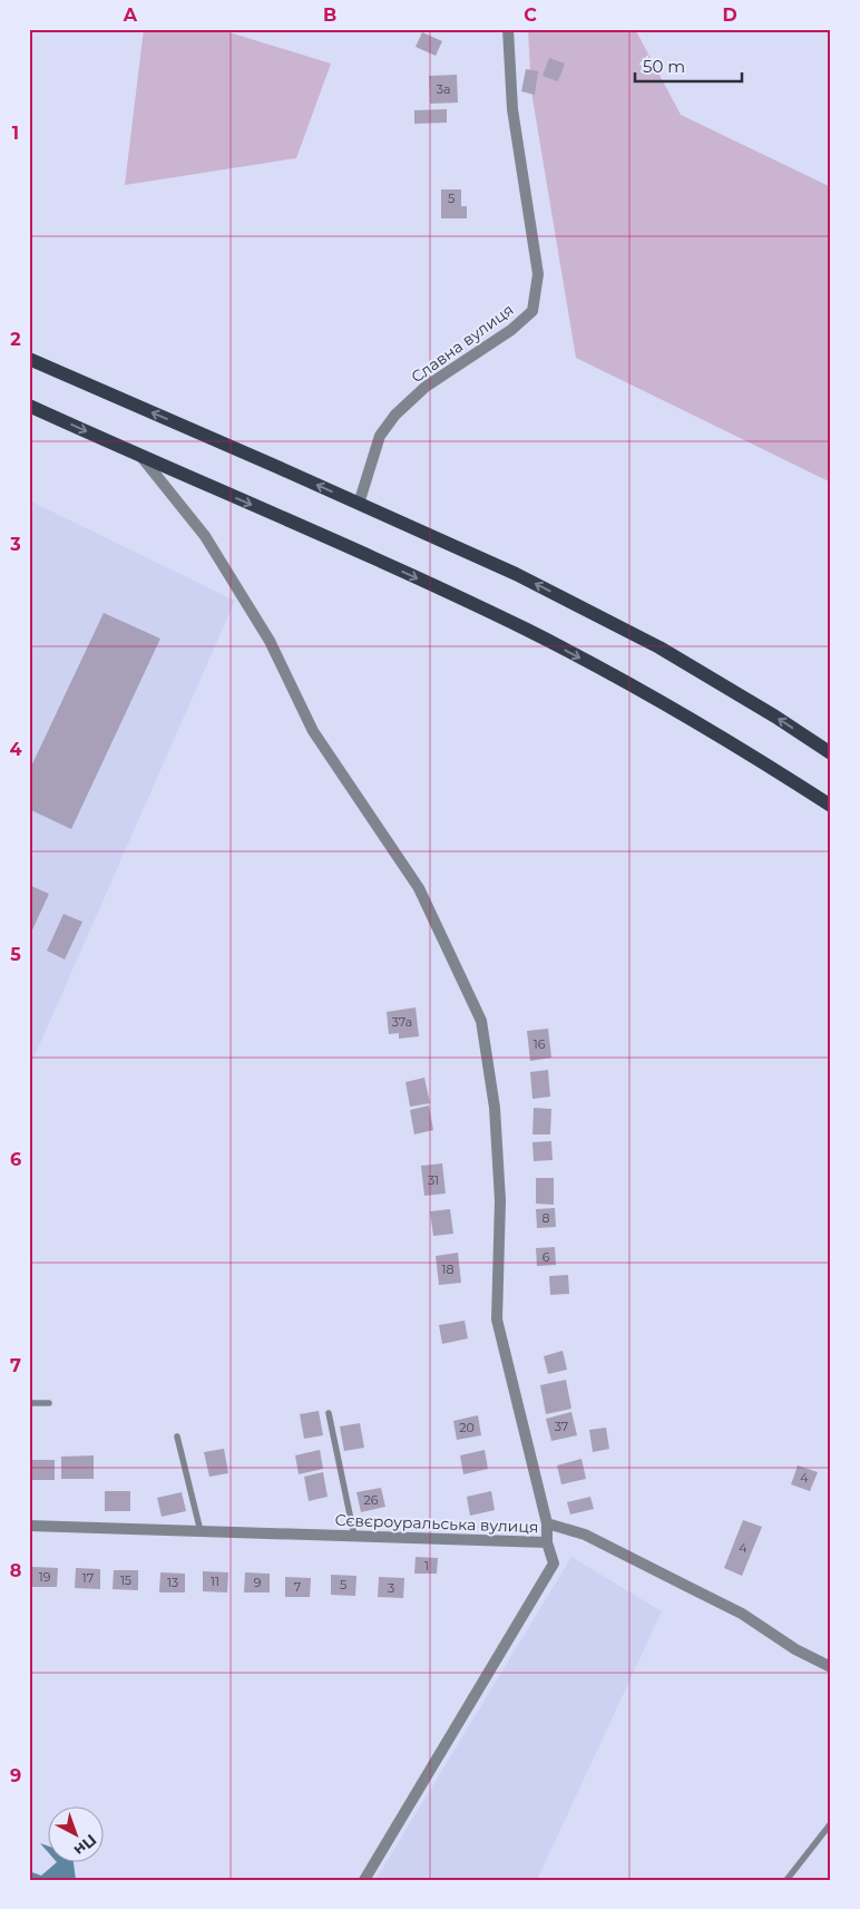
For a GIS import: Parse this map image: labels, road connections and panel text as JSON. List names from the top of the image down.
{
  "streets": {
    "street": ["Славна вулиця", "Сєвєроуральська вулиця"]
  },
  "house_numbers": [
    "3а",
    "5",
    "37а",
    "16",
    "31",
    "8",
    "6",
    "18",
    "37",
    "20",
    "4",
    "26",
    "4",
    "1",
    "19",
    "17",
    "15",
    "11",
    "13",
    "9",
    "5",
    "7",
    "3"
  ],
  "scale_bar": "50 m",
  "north": "bottom right",
  "grid": {
    "columns": [
      "A",
      "B",
      "C",
      "D"
    ],
    "rows": [
      "1",
      "2",
      "3",
      "4",
      "5",
      "6",
      "7",
      "8",
      "9"
    ]
  }
}
